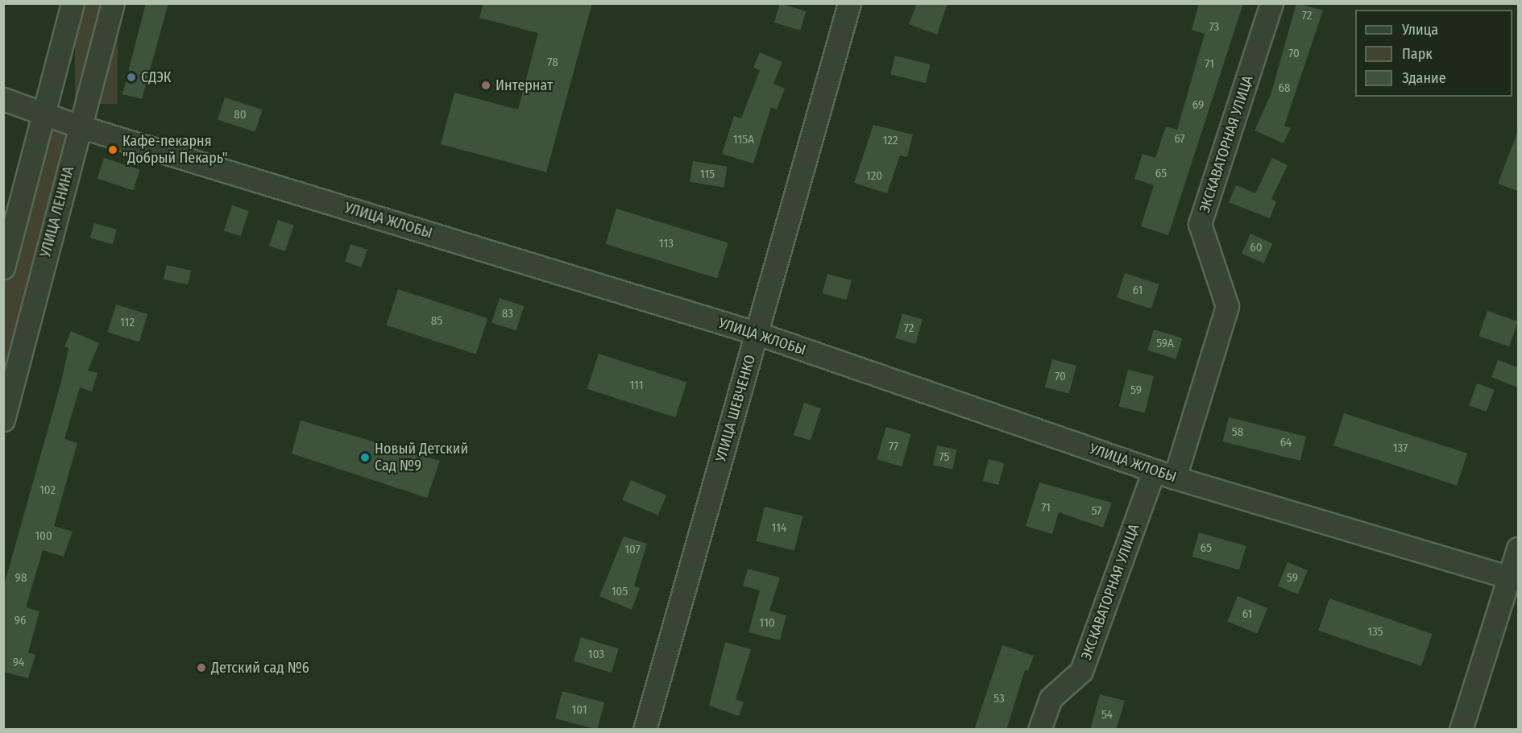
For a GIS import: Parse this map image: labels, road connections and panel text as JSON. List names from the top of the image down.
{
  "streets": {
    "street": [
      "ЭКСКАВАТОРНАЯ УЛИЦА",
      "УЛИЦА ЛЕНИНА",
      "УЛИЦА ЖЛОБЫ",
      "УЛИЦА ШЕВЧЕНКО"
    ]
  },
  "crossings": [
    ["ЭКСКАВАТОРНАЯ УЛИЦА", "УЛИЦА ЖЛОБЫ"],
    ["УЛИЦА ЛЕНИНА", "УЛИЦА ЖЛОБЫ"],
    ["УЛИЦА ЖЛОБЫ", "УЛИЦА ШЕВЧЕНКО"]
  ],
  "places": [
    "СДЭК",
    "Интернат",
    "Кафе-пекарня \"Добрый Пекарь\"",
    "Новый Детский Сад №9",
    "Детский сад №6"
  ],
  "house_numbers": [
    "72",
    "73",
    "70",
    "78",
    "71",
    "68",
    "69",
    "80",
    "67",
    "115А",
    "122",
    "65",
    "115",
    "120",
    "113",
    "60",
    "61",
    "83",
    "85",
    "112",
    "72",
    "59А",
    "70",
    "111",
    "59",
    "58",
    "64",
    "77",
    "137",
    "75",
    "102",
    "71",
    "57",
    "114",
    "100",
    "65",
    "107",
    "98",
    "59",
    "105",
    "61",
    "96",
    "110",
    "135",
    "103",
    "94",
    "53",
    "101",
    "54"
  ],
  "legend": ["Улица", "Парк", "Здание"]
}
